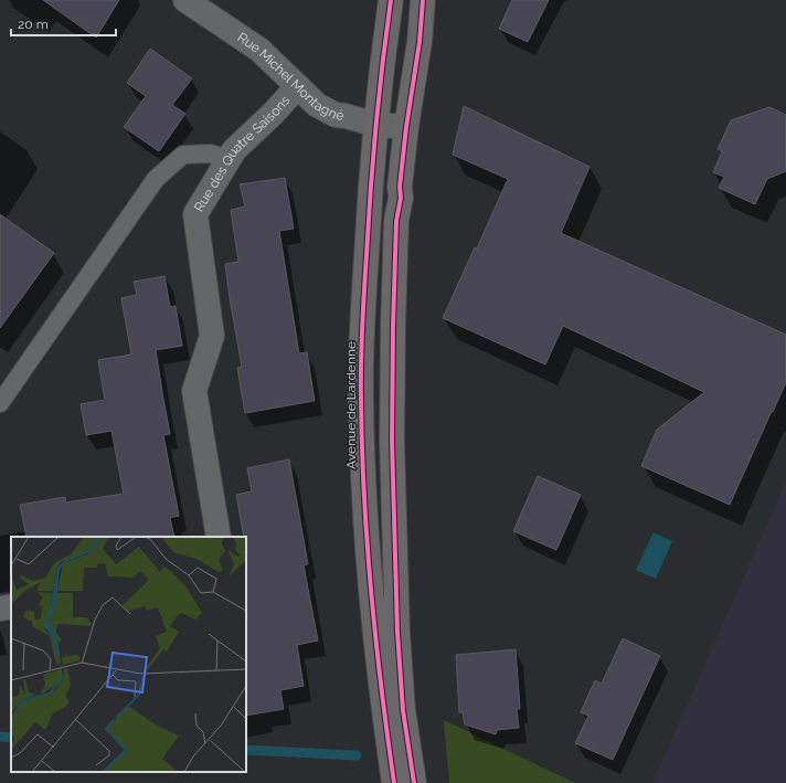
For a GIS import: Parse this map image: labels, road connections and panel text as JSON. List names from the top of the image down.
{
  "streets": {
    "main road": ["Avenue de Lardenne"],
    "street": ["Rue Michel Montagné", "Rue des Quatre Saisons"]
  },
  "crossings": [
    ["Rue Michel Montagné", "Rue des Quatre Saisons"],
    ["Rue Michel Montagné", "Avenue de Lardenne"]
  ],
  "scale_bar": "20 m"
}
